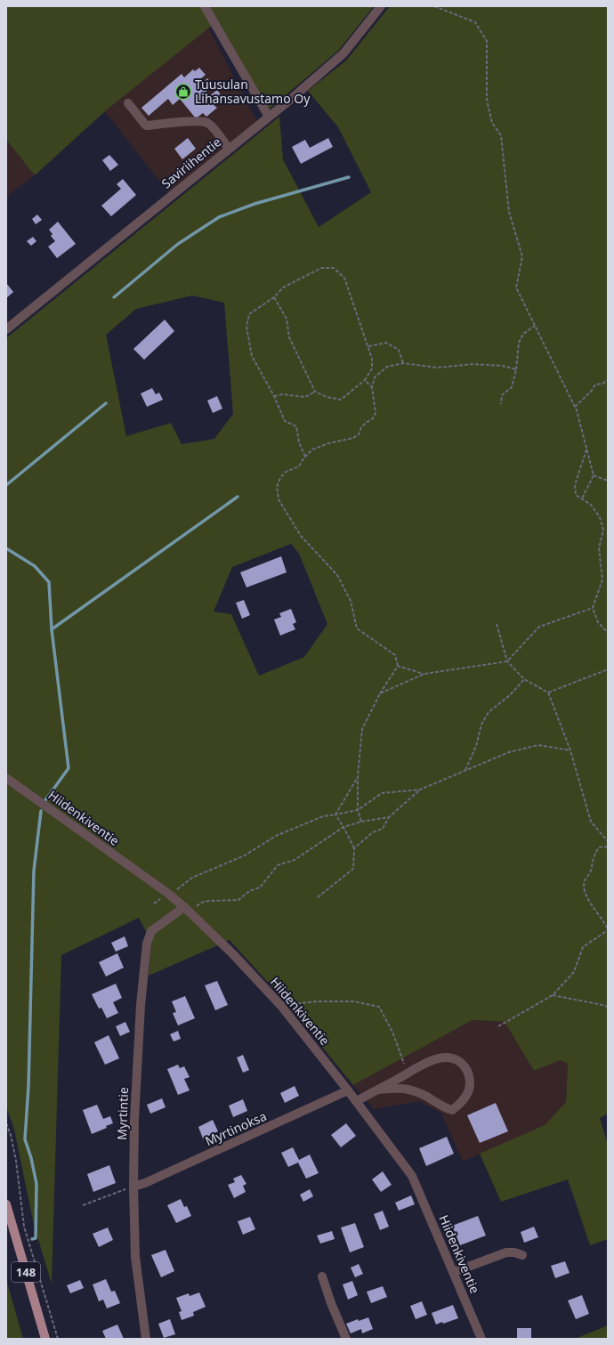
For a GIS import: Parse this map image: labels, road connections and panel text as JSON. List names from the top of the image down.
{
  "streets": {
    "main road": ["148"],
    "street": [
      "Saviriihentie",
      "Hiidenkiventie",
      "Myrtintie",
      "Myrtinoksa"
    ]
  },
  "crossings": [
    ["Hiidenkiventie", "Myrtintie"],
    ["Hiidenkiventie", "Myrtinoksa"],
    ["Myrtintie", "Myrtinoksa"]
  ],
  "places": {
    "shop": ["Tuusulan Lihansavustamo Oy"]
  }
}
